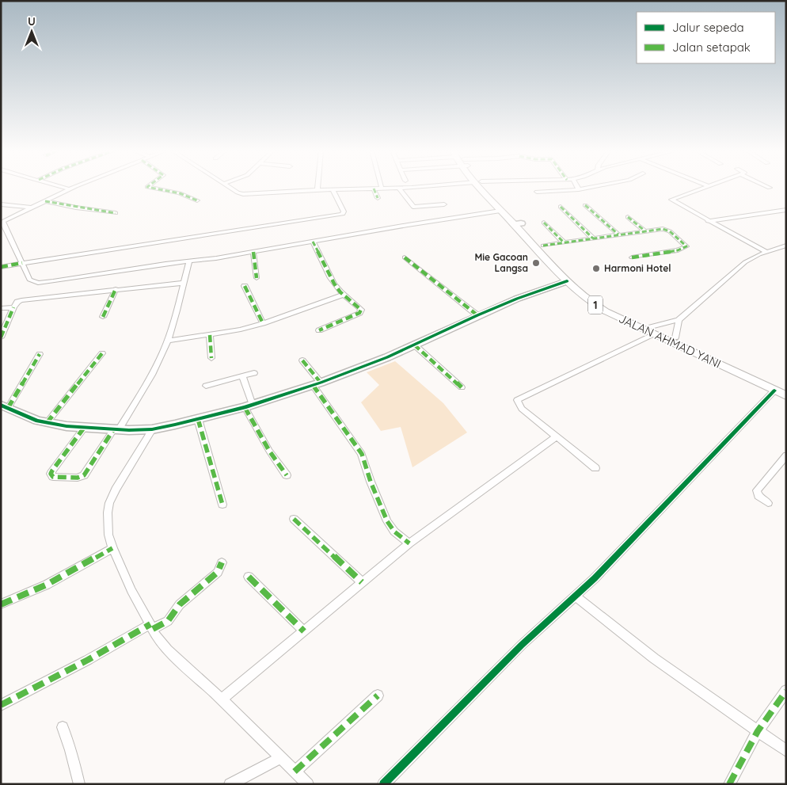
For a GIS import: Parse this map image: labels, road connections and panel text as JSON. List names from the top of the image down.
{
  "streets": {
    "main road": ["1", "JALAN AHMAD YANI"]
  },
  "crossings": [
    ["1", "JALAN AHMAD YANI"]
  ],
  "places": ["Mie Gacoan Langsa", "Harmoni Hotel"],
  "legend": ["Jalur sepeda", "Jalan setapak"],
  "north": "top"
}
